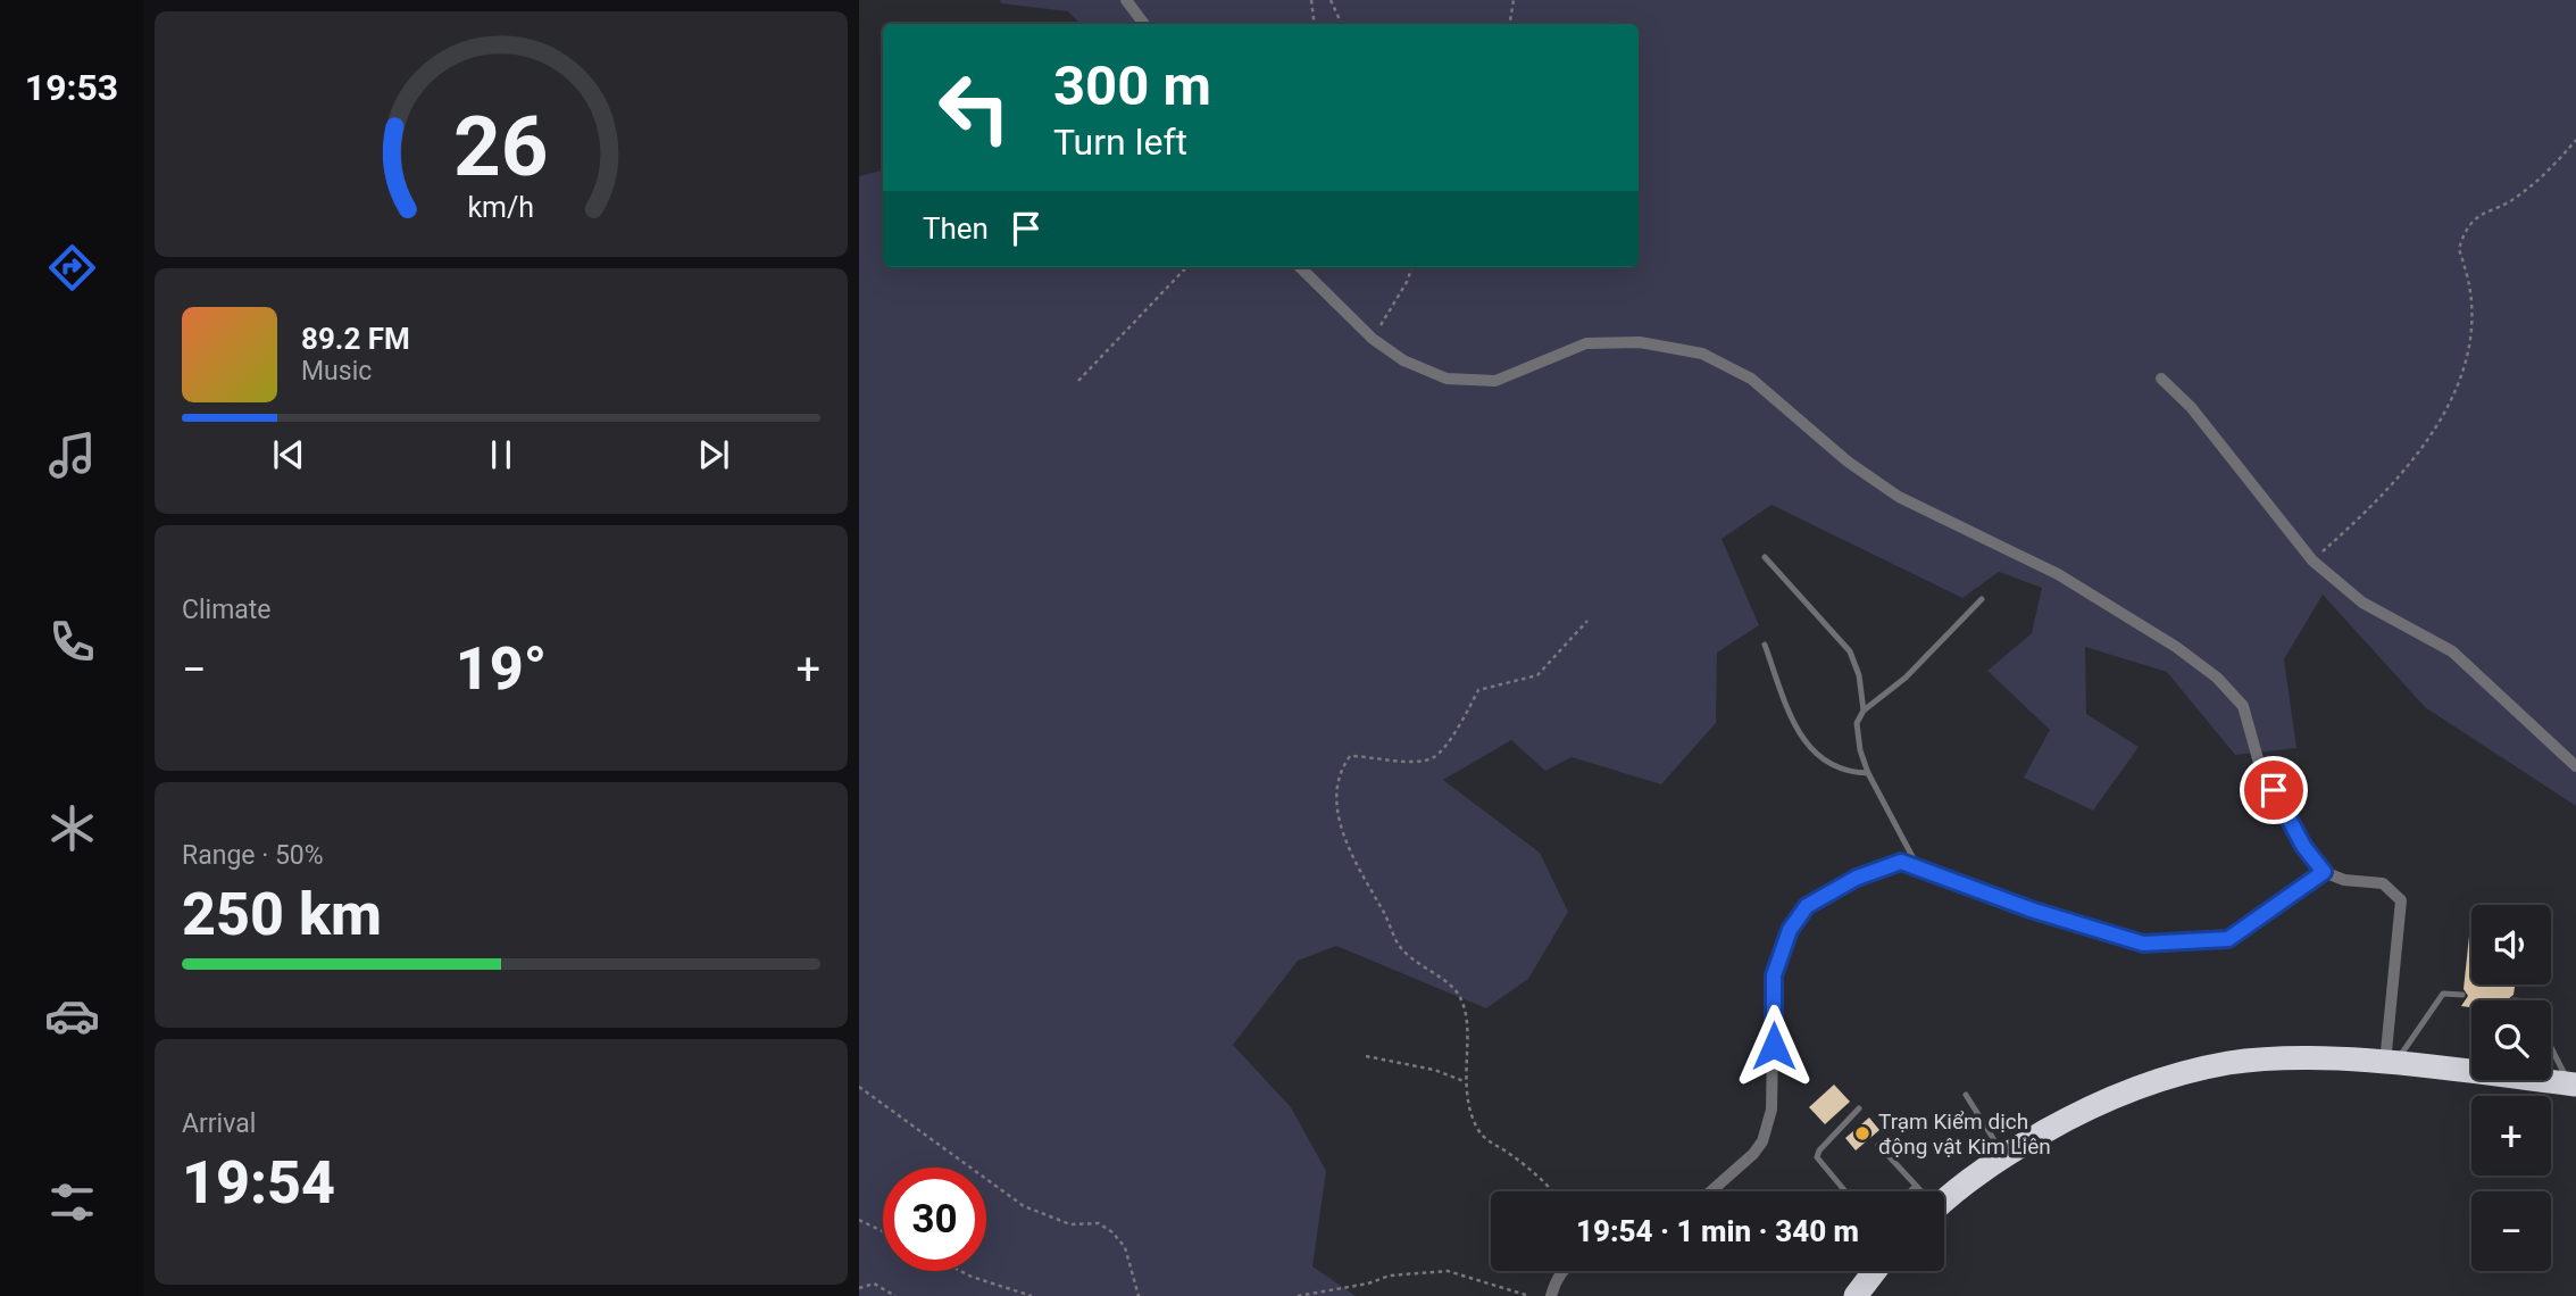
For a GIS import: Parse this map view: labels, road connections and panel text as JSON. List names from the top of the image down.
{
  "places": ["Trạm Kiểm dịch động vật Kim Liên"],
  "page": {
    "tabs": "19:53",
    "turn": ["300 m", "Turn left"],
    "then": "Then",
    "song": ["89.2 FM", "Music"],
    "tile": [
      "Climate",
      ["Range · 50%", "250 km"],
      ["Arrival", "19:54"]
    ],
    "heat": ["−", "19°", "+"],
    "map_buttons": ["+", "−"],
    "limit": "30",
    "trip": "19:54 · 1 min · 340 m",
    "gauge": ["26", "km/h"]
  }
}
